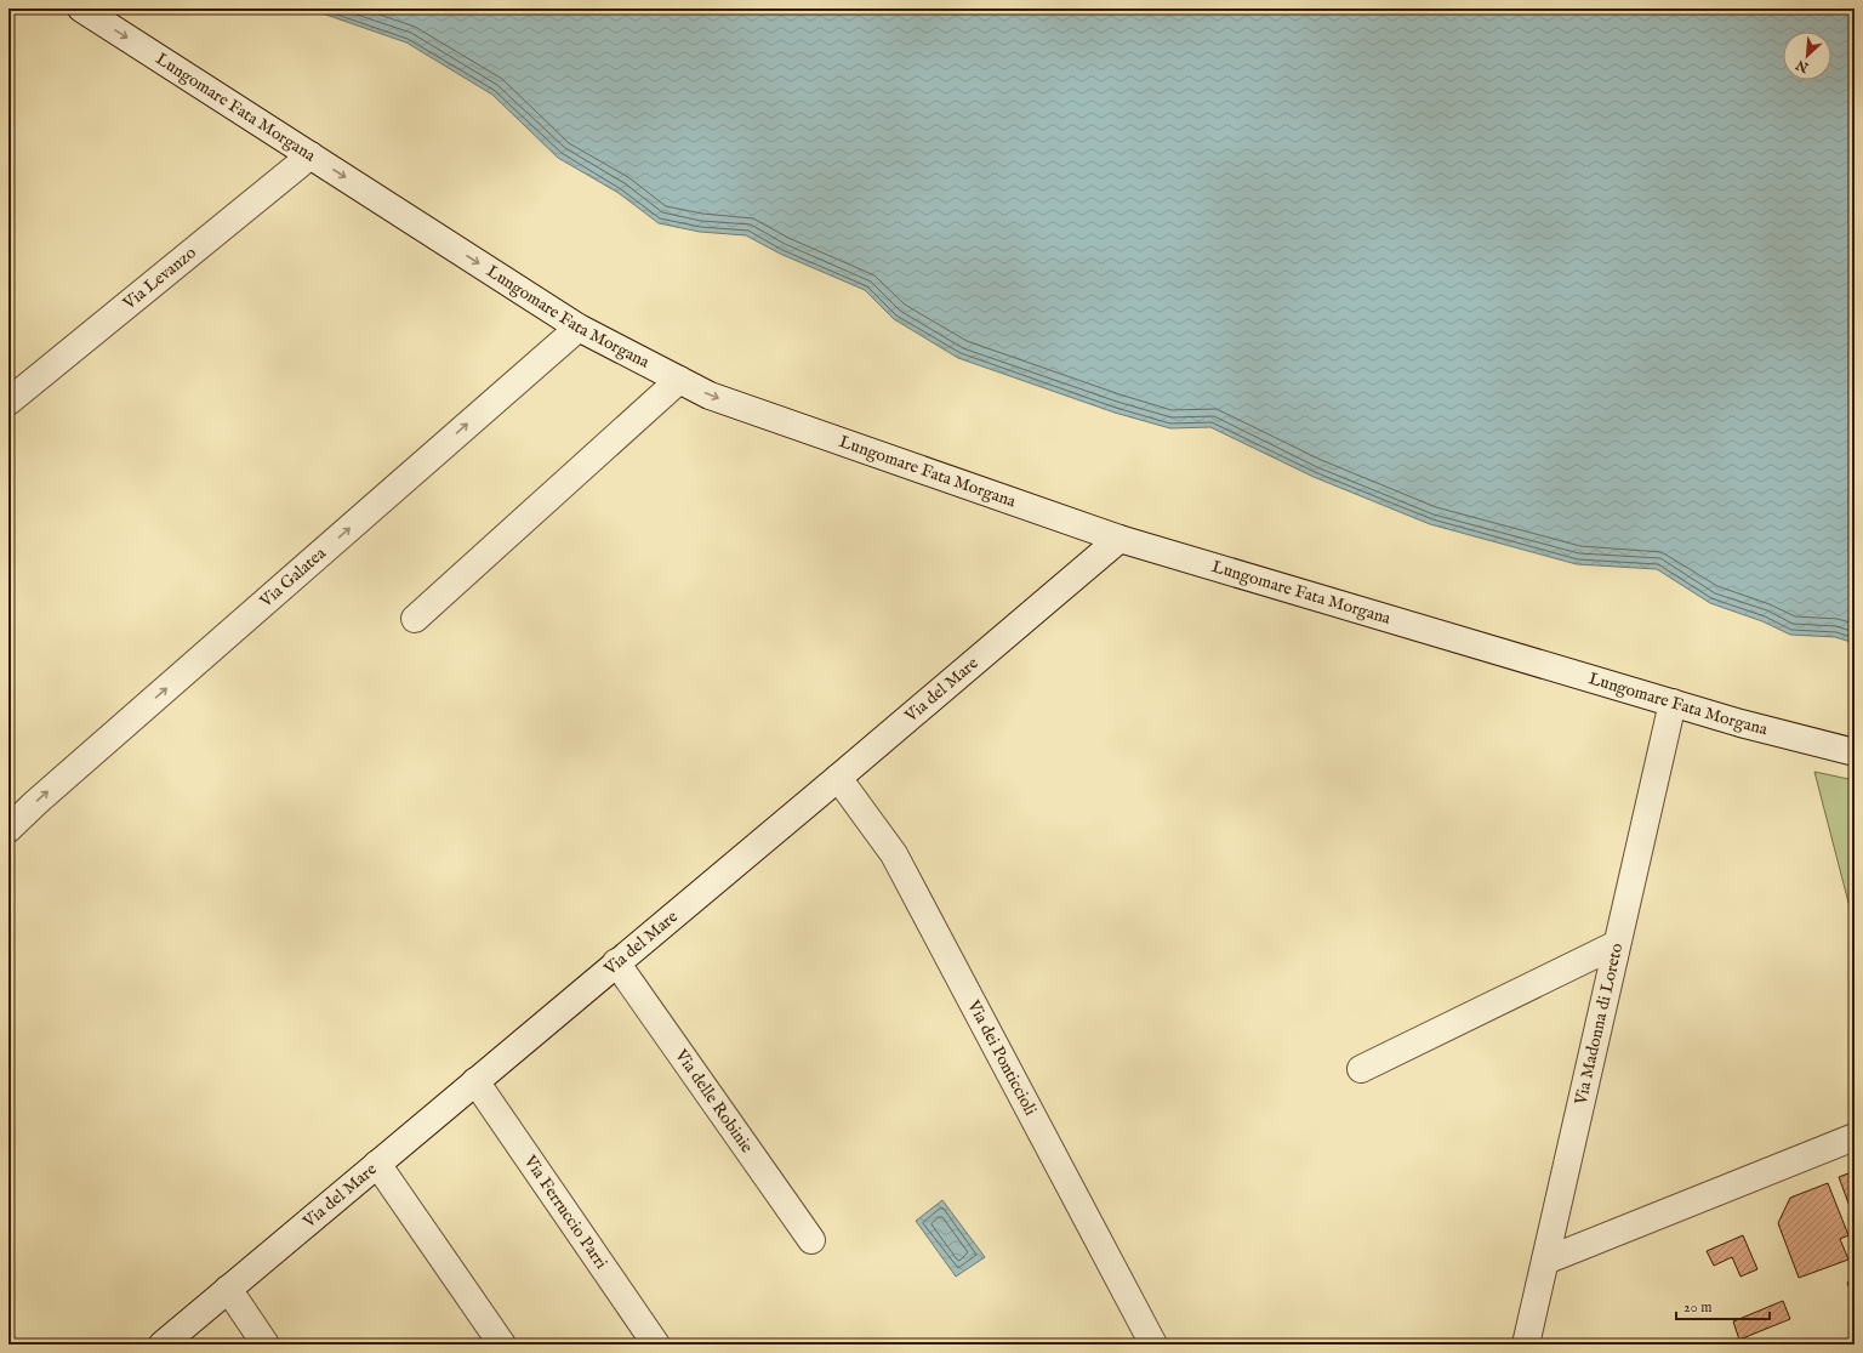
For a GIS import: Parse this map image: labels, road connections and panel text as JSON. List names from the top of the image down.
{
  "streets": {
    "street": [
      "Lungomare Fata Morgana",
      "Via Levanzo",
      "Via Galatea",
      "Via del Mare",
      "Via Madonna di Loreto",
      "Via dei Ponticcioli",
      "Via delle Robinie",
      "Via Ferruccio Parri"
    ]
  },
  "crossings": [
    ["Lungomare Fata Morgana", "Via Levanzo"],
    ["Lungomare Fata Morgana", "Via Galatea"],
    ["Lungomare Fata Morgana", "Via del Mare"],
    ["Lungomare Fata Morgana", "Via Madonna di Loreto"],
    ["Via del Mare", "Via dei Ponticcioli"],
    ["Via del Mare", "Via delle Robinie"],
    ["Via del Mare", "Via Ferruccio Parri"]
  ],
  "one_way": ["Lungomare Fata Morgana"],
  "scale_bar": "20 m",
  "north": "bottom left"
}
